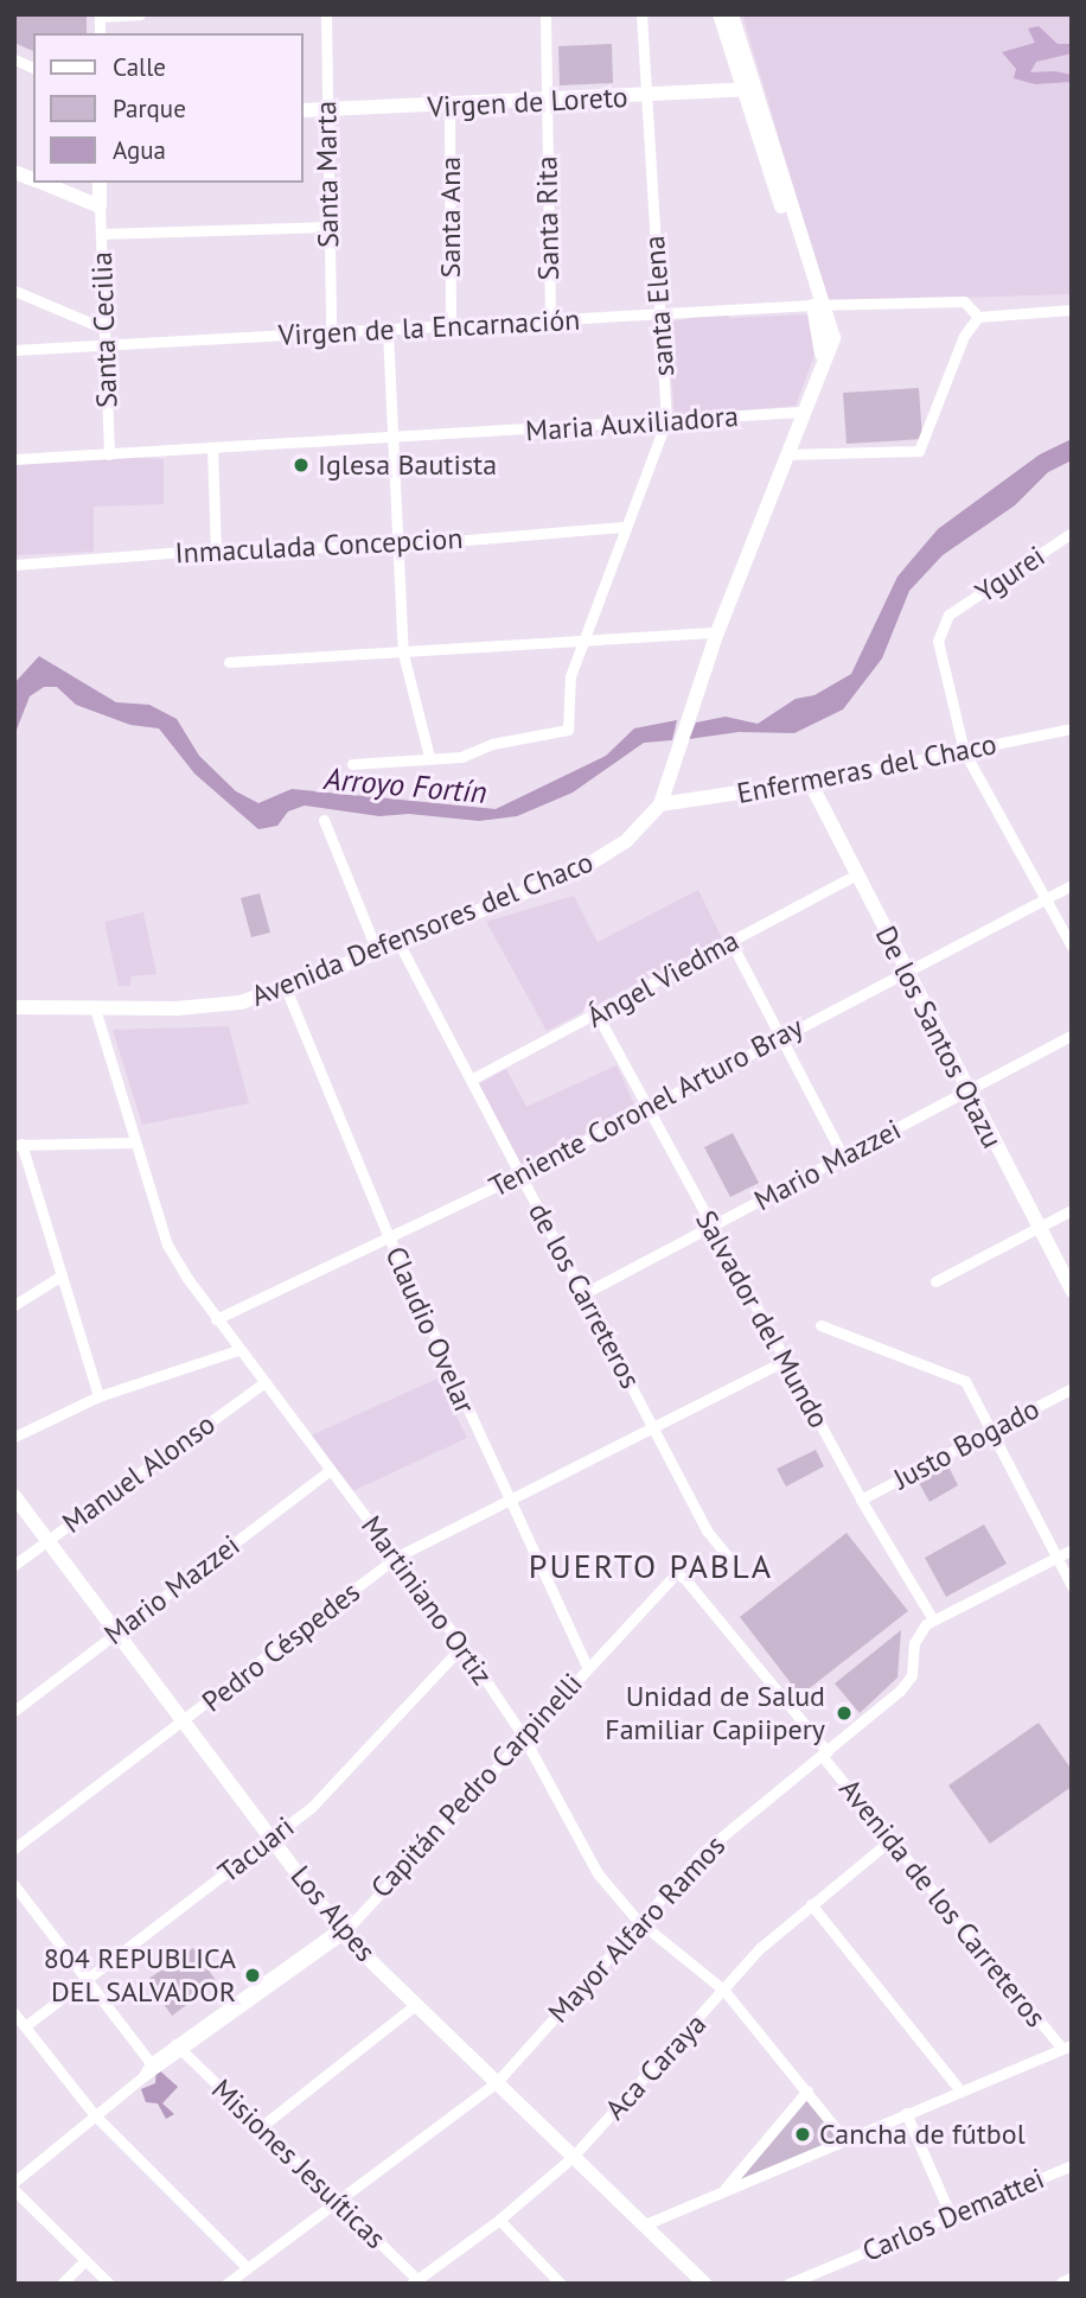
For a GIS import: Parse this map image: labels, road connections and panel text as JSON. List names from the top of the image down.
{
  "streets": {
    "street": [
      "Virgen de Loreto",
      "Santa Marta",
      "Santa Ana",
      "Santa Rita",
      "santa Elena",
      "Virgen de la Encarnación",
      "Santa Cecilia",
      "Maria Auxiliadora",
      "Inmaculada Concepcion",
      "Ygurei",
      "Enfermeras del Chaco",
      "Avenida Defensores del Chaco",
      "Ángel Viedma",
      "De los Santos Otazu",
      "Teniente Coronel Arturo Bray",
      "Mario Mazzei",
      "de los Carreteros",
      "Salvador del Mundo",
      "Claudio Ovelar",
      "Justo Bogado",
      "Manuel Alonso",
      "Martiniano Ortiz",
      "Pedro Céspedes",
      "Capitán Pedro Carpinelli",
      "Tacuari",
      "Avenida de los Carreteros",
      "Los Alpes",
      "Mayor Alfaro Ramos",
      "Aca Caraya",
      "Misiones Jesuíticas",
      "Carlos Demattei"
    ]
  },
  "crossings": [
    ["Virgen de Loreto", "Santa Marta"],
    ["Virgen de Loreto", "Santa Ana"],
    ["Virgen de Loreto", "Santa Rita"],
    ["Virgen de Loreto", "santa Elena"],
    ["Santa Marta", "Virgen de la Encarnación"],
    ["Santa Ana", "Virgen de la Encarnación"],
    ["Santa Rita", "Virgen de la Encarnación"],
    ["santa Elena", "Virgen de la Encarnación"],
    ["santa Elena", "Maria Auxiliadora"],
    ["santa Elena", "Inmaculada Concepcion"],
    ["Virgen de la Encarnación", "Santa Cecilia"],
    ["Virgen de la Encarnación", "Avenida Defensores del Chaco"],
    ["Santa Cecilia", "Maria Auxiliadora"],
    ["Maria Auxiliadora", "Avenida Defensores del Chaco"],
    ["Ygurei", "Enfermeras del Chaco"],
    ["Enfermeras del Chaco", "Avenida Defensores del Chaco"],
    ["Enfermeras del Chaco", "De los Santos Otazu"],
    ["Avenida Defensores del Chaco", "de los Carreteros"],
    ["Avenida Defensores del Chaco", "Claudio Ovelar"],
    ["Avenida Defensores del Chaco", "Martiniano Ortiz"],
    ["Ángel Viedma", "De los Santos Otazu"],
    ["Ángel Viedma", "de los Carreteros"],
    ["Ángel Viedma", "Salvador del Mundo"],
    ["De los Santos Otazu", "Teniente Coronel Arturo Bray"],
    ["De los Santos Otazu", "Mario Mazzei"],
    ["Teniente Coronel Arturo Bray", "de los Carreteros"],
    ["Teniente Coronel Arturo Bray", "Salvador del Mundo"],
    ["Teniente Coronel Arturo Bray", "Claudio Ovelar"],
    ["Teniente Coronel Arturo Bray", "Martiniano Ortiz"],
    ["Mario Mazzei", "de los Carreteros"],
    ["Mario Mazzei", "Salvador del Mundo"],
    ["Mario Mazzei", "Martiniano Ortiz"],
    ["Mario Mazzei", "Los Alpes"],
    ["de los Carreteros", "Pedro Céspedes"],
    ["Salvador del Mundo", "Justo Bogado"],
    ["Salvador del Mundo", "Pedro Céspedes"],
    ["Salvador del Mundo", "Mayor Alfaro Ramos"],
    ["Claudio Ovelar", "Pedro Céspedes"],
    ["Claudio Ovelar", "Capitán Pedro Carpinelli"],
    ["Manuel Alonso", "Martiniano Ortiz"],
    ["Manuel Alonso", "Los Alpes"],
    ["Martiniano Ortiz", "Pedro Céspedes"],
    ["Martiniano Ortiz", "Capitán Pedro Carpinelli"],
    ["Martiniano Ortiz", "Tacuari"],
    ["Martiniano Ortiz", "Mayor Alfaro Ramos"],
    ["Martiniano Ortiz", "Aca Caraya"],
    ["Pedro Céspedes", "Los Alpes"],
    ["Capitán Pedro Carpinelli", "Avenida de los Carreteros"],
    ["Capitán Pedro Carpinelli", "Los Alpes"],
    ["Capitán Pedro Carpinelli", "Misiones Jesuíticas"],
    ["Tacuari", "Los Alpes"],
    ["Avenida de los Carreteros", "Mayor Alfaro Ramos"],
    ["Avenida de los Carreteros", "Aca Caraya"],
    ["Los Alpes", "Mayor Alfaro Ramos"],
    ["Los Alpes", "Aca Caraya"],
    ["Mayor Alfaro Ramos", "Misiones Jesuíticas"],
    ["Aca Caraya", "Misiones Jesuíticas"]
  ],
  "districts": ["PUERTO PABLA"],
  "water": ["Arroyo Fortín"],
  "places": [
    "Iglesa Bautista",
    "Unidad de Salud Familiar Capiipery",
    "804 REPUBLICA DEL SALVADOR",
    "Cancha de fútbol"
  ],
  "legend": ["Calle", "Parque", "Agua"]
}
